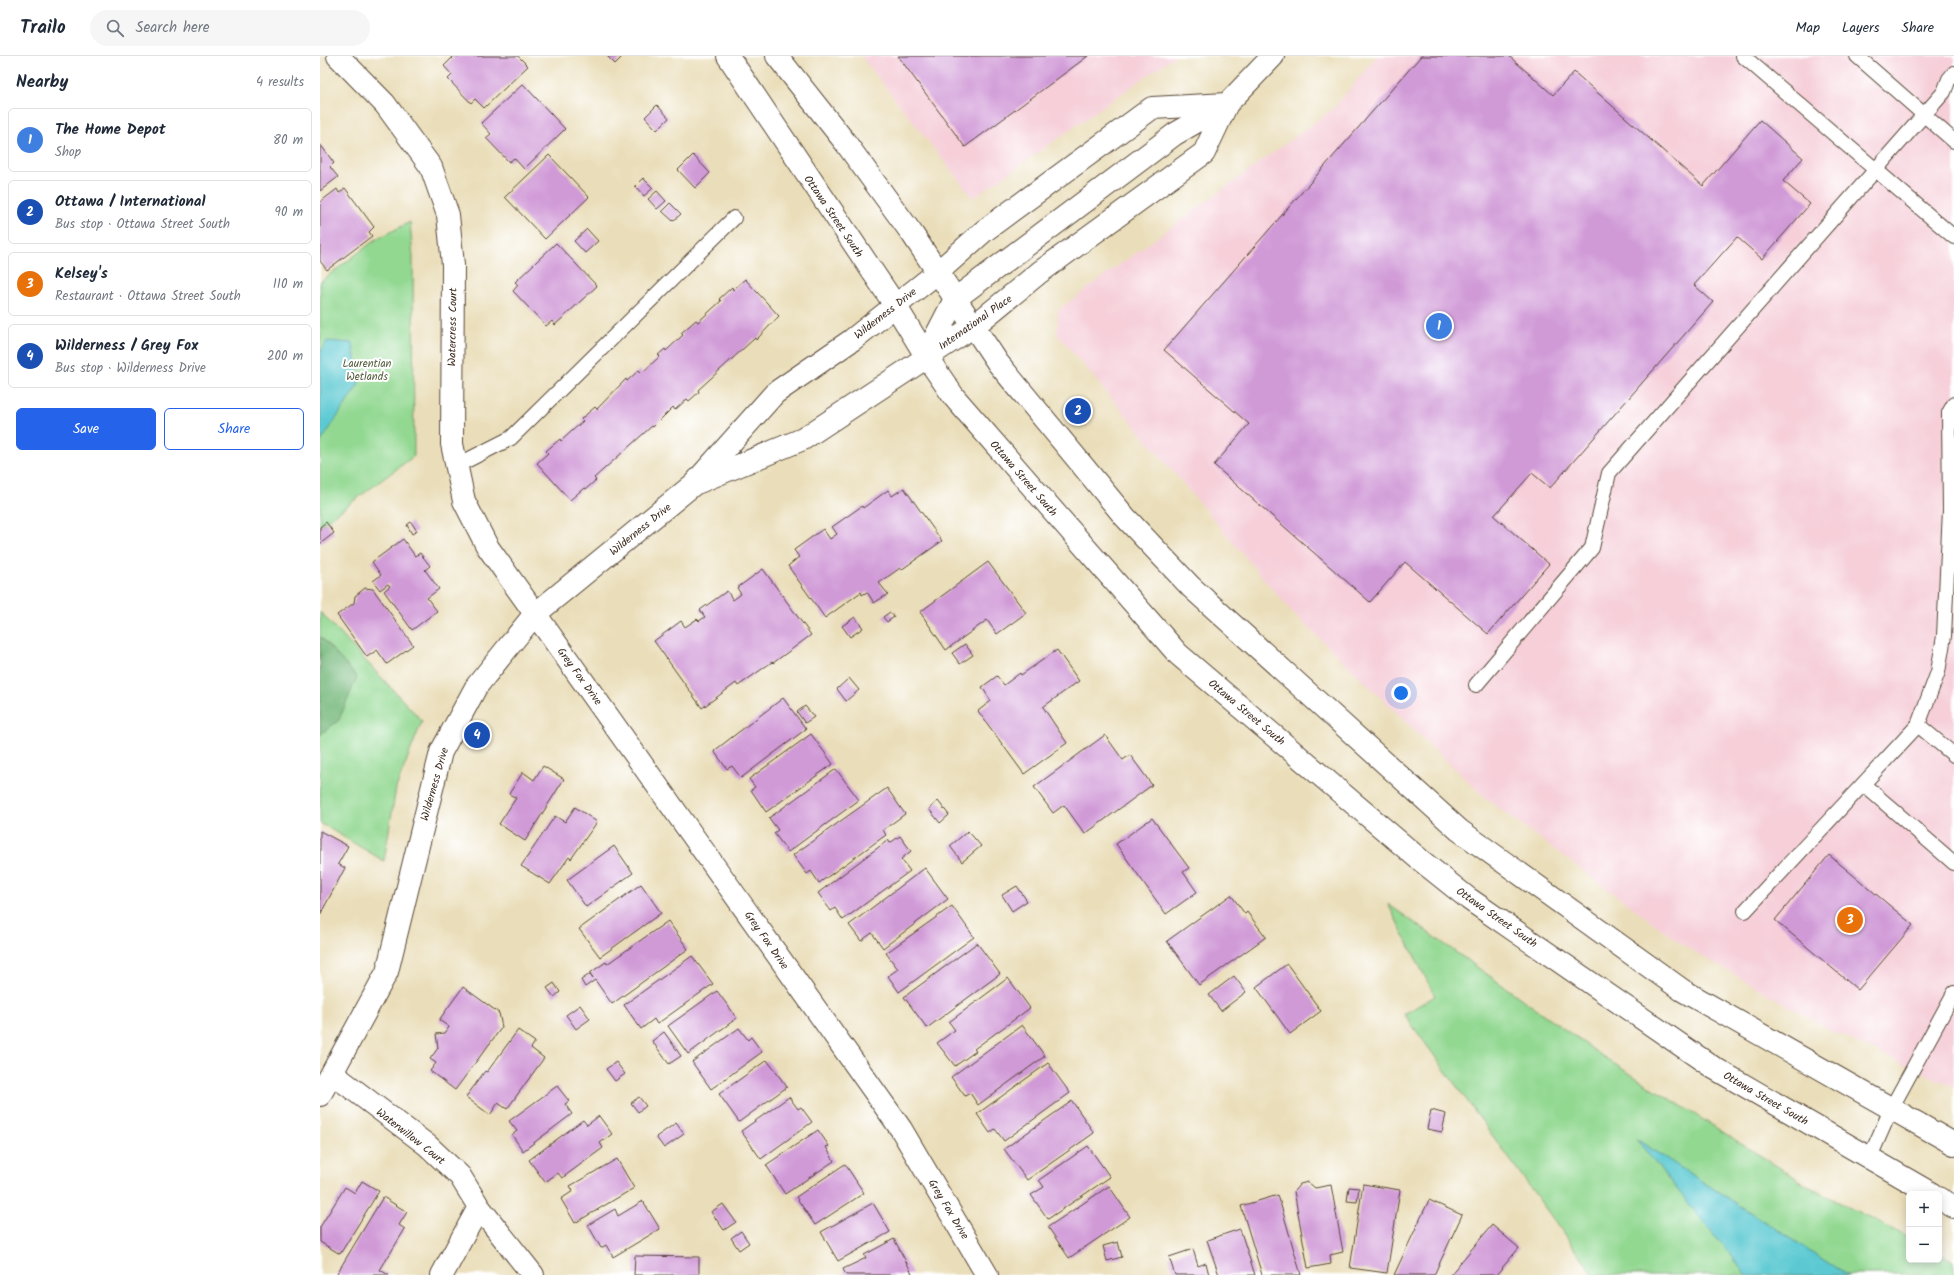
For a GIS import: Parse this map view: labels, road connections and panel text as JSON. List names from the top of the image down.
{
  "streets": {
    "street": [
      "Ottawa Street South",
      "Wilderness Drive",
      "International Place",
      "Watercress Court",
      "Grey Fox Drive",
      "Waterwillow Court"
    ]
  },
  "crossings": [
    ["Ottawa Street South", "Wilderness Drive"],
    ["Ottawa Street South", "International Place"],
    ["Wilderness Drive", "International Place"],
    ["Wilderness Drive", "Watercress Court"],
    ["Wilderness Drive", "Grey Fox Drive"],
    ["Wilderness Drive", "Waterwillow Court"],
    ["Watercress Court", "Grey Fox Drive"]
  ],
  "parks": ["Laurentian Wetlands"],
  "page": {
    "header": "Trailo",
    "search": "Search here",
    "nav": ["Map", "Layers", "Share"],
    "heading": ["Nearby", "4 results"],
    "list": [
      {
        "mark": "1",
        "name": "The Home Depot",
        "note": "Shop",
        "value": "80 m"
      },
      {
        "mark": "2",
        "name": "Ottawa / International",
        "note": "Bus stop · Ottawa Street South",
        "value": "90 m"
      },
      {
        "mark": "3",
        "name": "Kelsey's",
        "note": "Restaurant · Ottawa Street South",
        "value": "110 m"
      },
      {
        "mark": "4",
        "name": "Wilderness / Grey Fox",
        "note": "Bus stop · Wilderness Drive",
        "value": "200 m"
      }
    ],
    "pins": [
      "1",
      "2",
      "4",
      "3"
    ],
    "buttons": ["Save", "Share"],
    "map_buttons": ["+", "−"]
  }
}
